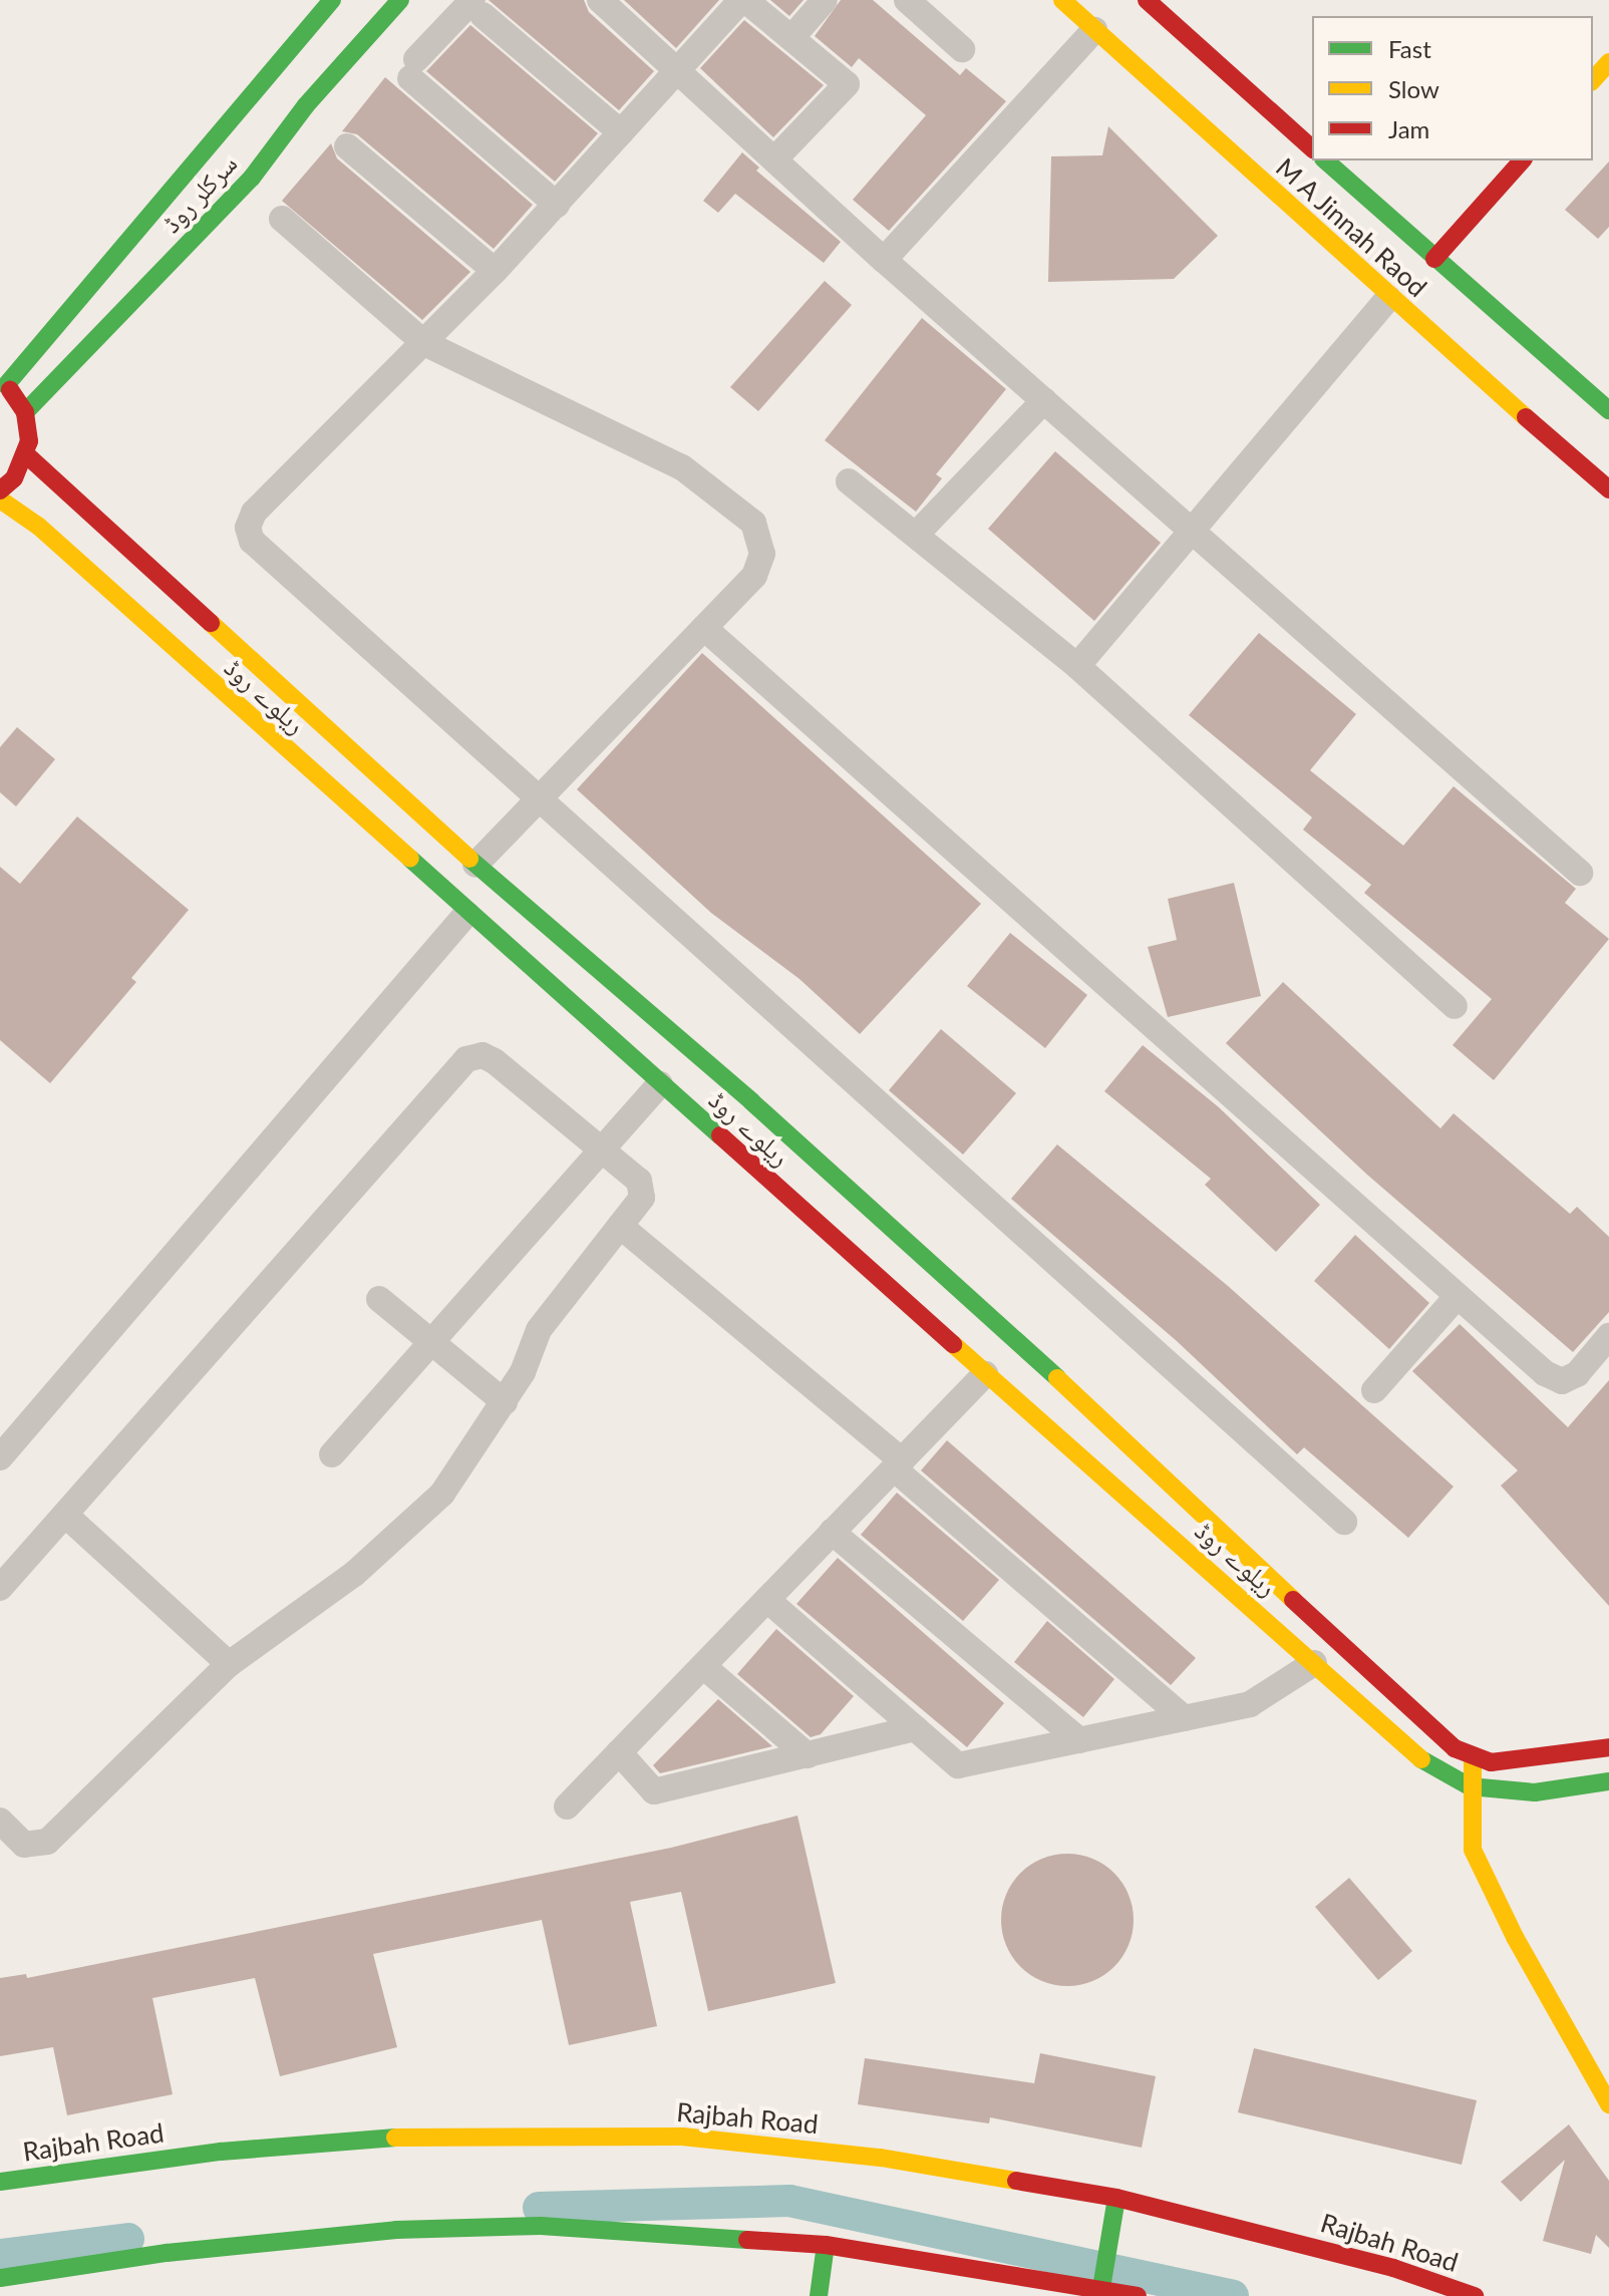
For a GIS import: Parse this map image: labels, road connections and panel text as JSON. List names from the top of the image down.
{
  "streets": {
    "main road": [
      "سرکلر روڈ",
      "M A Jinnah Raod",
      "ریلوے روڈ",
      "Rajbah Road"
    ]
  },
  "legend": ["Fast", "Slow", "Jam"]
}
